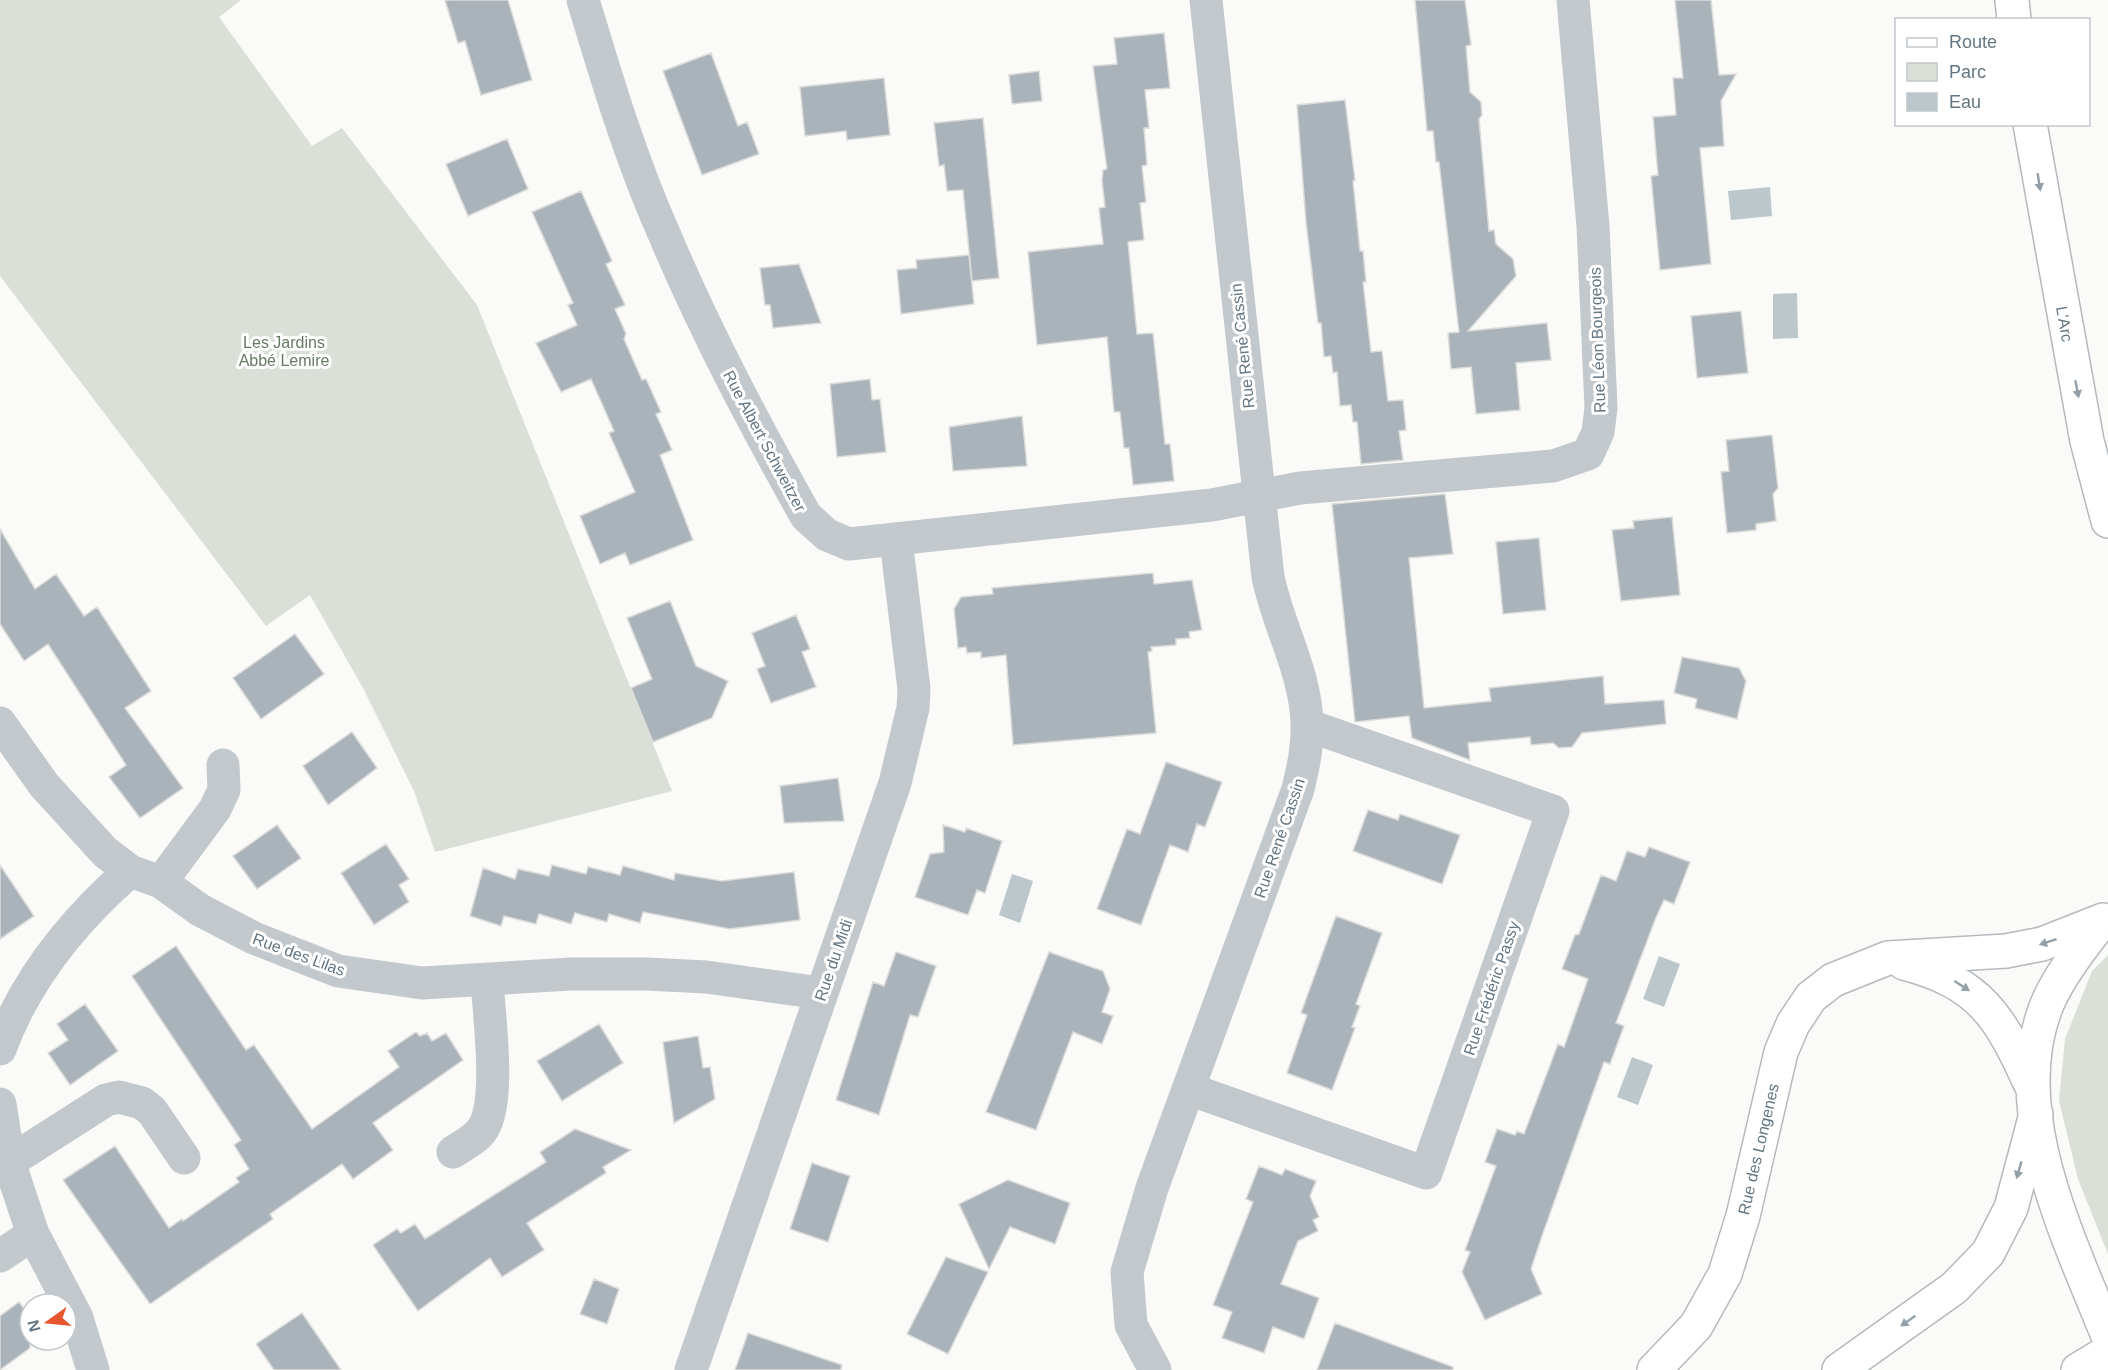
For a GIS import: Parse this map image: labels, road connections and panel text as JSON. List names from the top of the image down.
{
  "streets": {
    "main road": ["L'Arc", "Rue des Longenes"],
    "street": [
      "Rue Léon Bourgeois",
      "Rue René Cassin",
      "Rue Albert Schweitzer",
      "Rue des Lilas",
      "Rue du Midi",
      "Rue Frédéric Passy"
    ]
  },
  "crossings": [
    ["Rue Léon Bourgeois", "Rue René Cassin"],
    ["Rue Léon Bourgeois", "Rue Albert Schweitzer"],
    ["Rue René Cassin", "Rue Albert Schweitzer"],
    ["Rue René Cassin", "Rue Frédéric Passy"],
    ["Rue Albert Schweitzer", "Rue du Midi"],
    ["Rue des Lilas", "Rue du Midi"]
  ],
  "one_way": ["L'Arc"],
  "parks": ["Les Jardins Abbé Lemire"],
  "legend": ["Route", "Parc", "Eau"],
  "north": "left"
}
